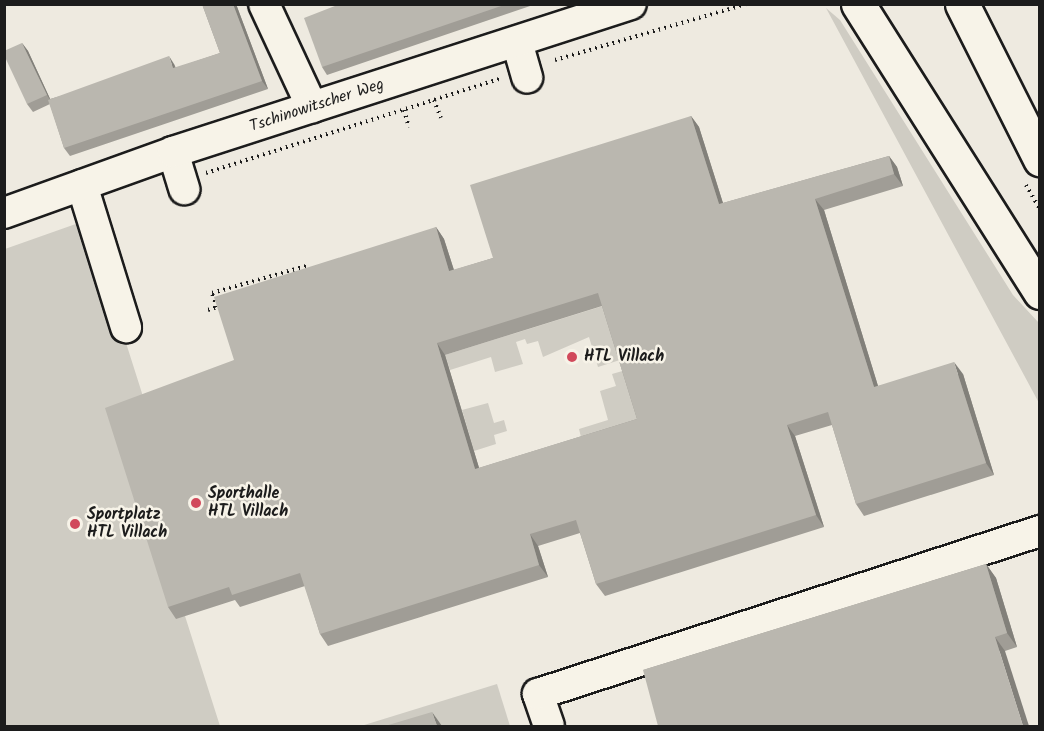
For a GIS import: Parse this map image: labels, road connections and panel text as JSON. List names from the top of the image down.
{
  "streets": {
    "street": ["Tschinowitscher Weg"]
  },
  "places": ["HTL Villach", "Sporthalle HTL Villach", "Sportplatz HTL Villach"]
}
